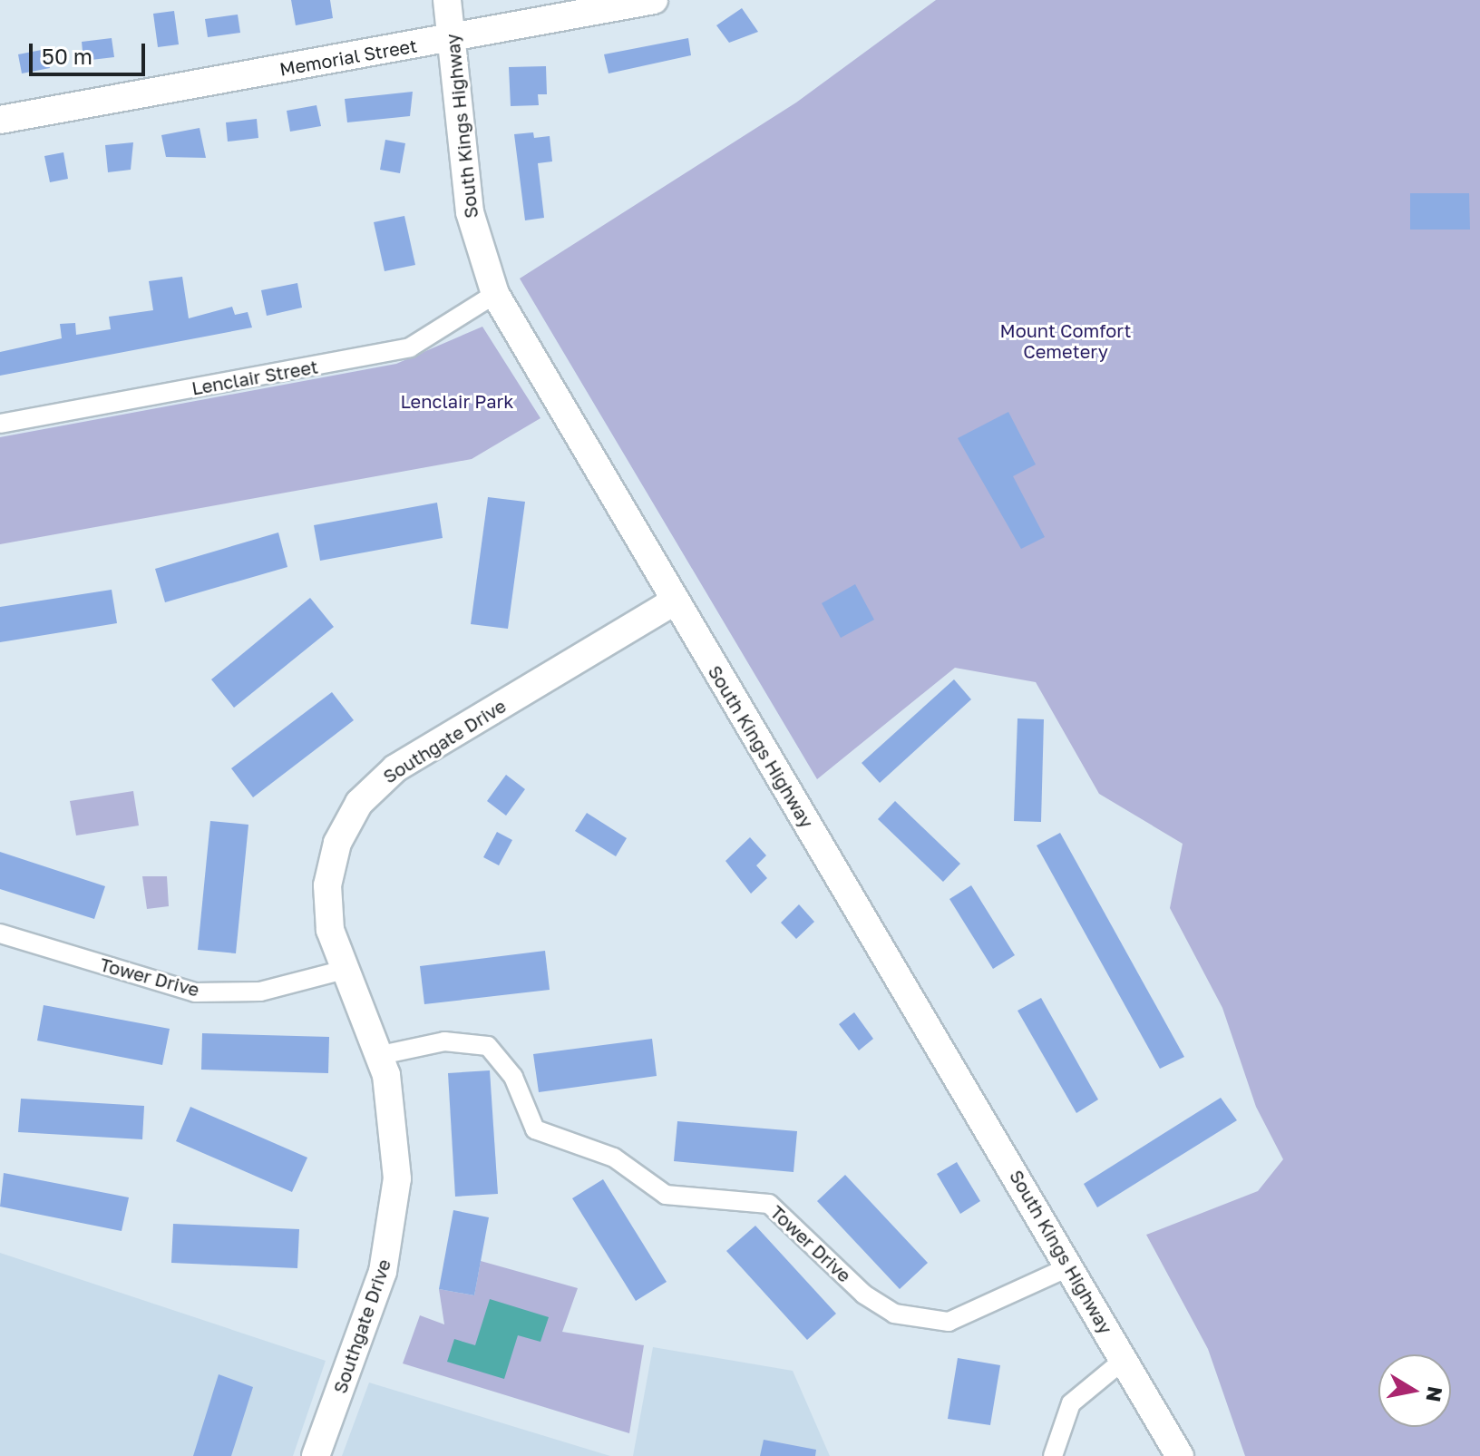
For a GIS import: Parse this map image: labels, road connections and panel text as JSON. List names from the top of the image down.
{
  "streets": {
    "street": [
      "Memorial Street",
      "South Kings Highway",
      "Lenclair Street",
      "Southgate Drive",
      "Tower Drive"
    ]
  },
  "crossings": [
    ["Memorial Street", "South Kings Highway"],
    ["South Kings Highway", "Lenclair Street"],
    ["South Kings Highway", "Southgate Drive"],
    ["South Kings Highway", "Tower Drive"],
    ["Southgate Drive", "Tower Drive"]
  ],
  "parks": ["Mount Comfort Cemetery", "Lenclair Park"],
  "scale_bar": "50 m",
  "north": "right"
}
